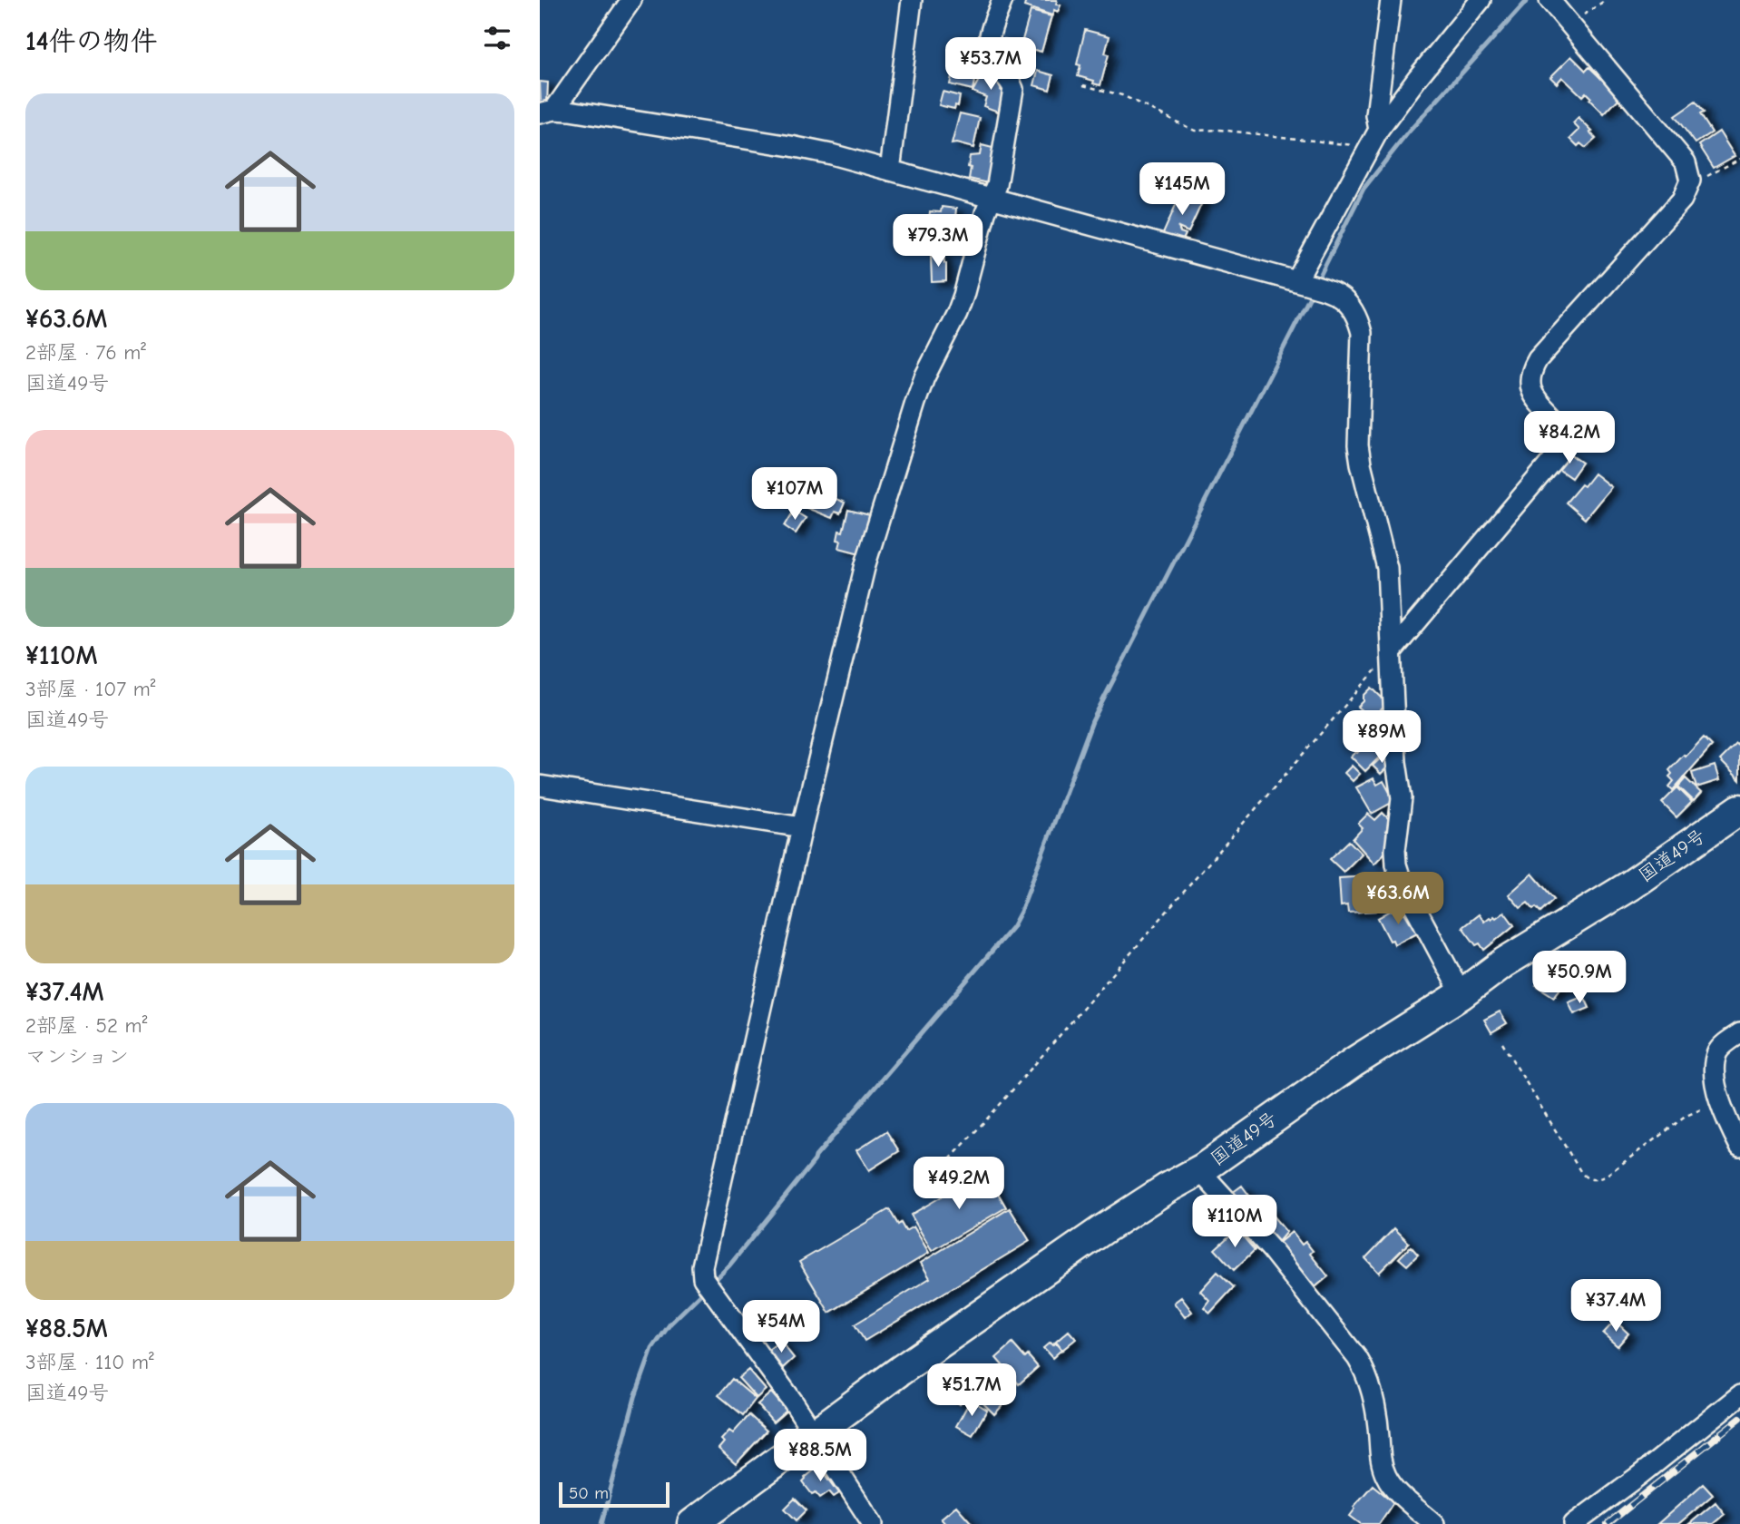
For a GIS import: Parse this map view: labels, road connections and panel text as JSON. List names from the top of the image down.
{
  "streets": {
    "highway": ["国道49号"]
  },
  "scale_bar": "50 m",
  "page": {
    "heading": "14件の物件",
    "price": [
      "¥53.7M",
      "¥145M",
      "¥79.3M",
      "¥84.2M",
      "¥107M",
      "¥89M",
      "¥63.6M",
      "¥50.9M",
      "¥49.2M",
      "¥110M",
      "¥37.4M",
      "¥54M",
      "¥51.7M",
      "¥88.5M"
    ],
    "list": [
      {
        "name": "¥63.6M",
        "note": "2部屋 · 76 m² · 国道49号"
      },
      {
        "name": "¥110M",
        "note": "3部屋 · 107 m² · 国道49号"
      },
      {
        "name": "¥37.4M",
        "note": "2部屋 · 52 m² · マンション"
      },
      {
        "name": "¥88.5M",
        "note": "3部屋 · 110 m² · 国道49号"
      }
    ],
    "scale": "50 m"
  }
}
